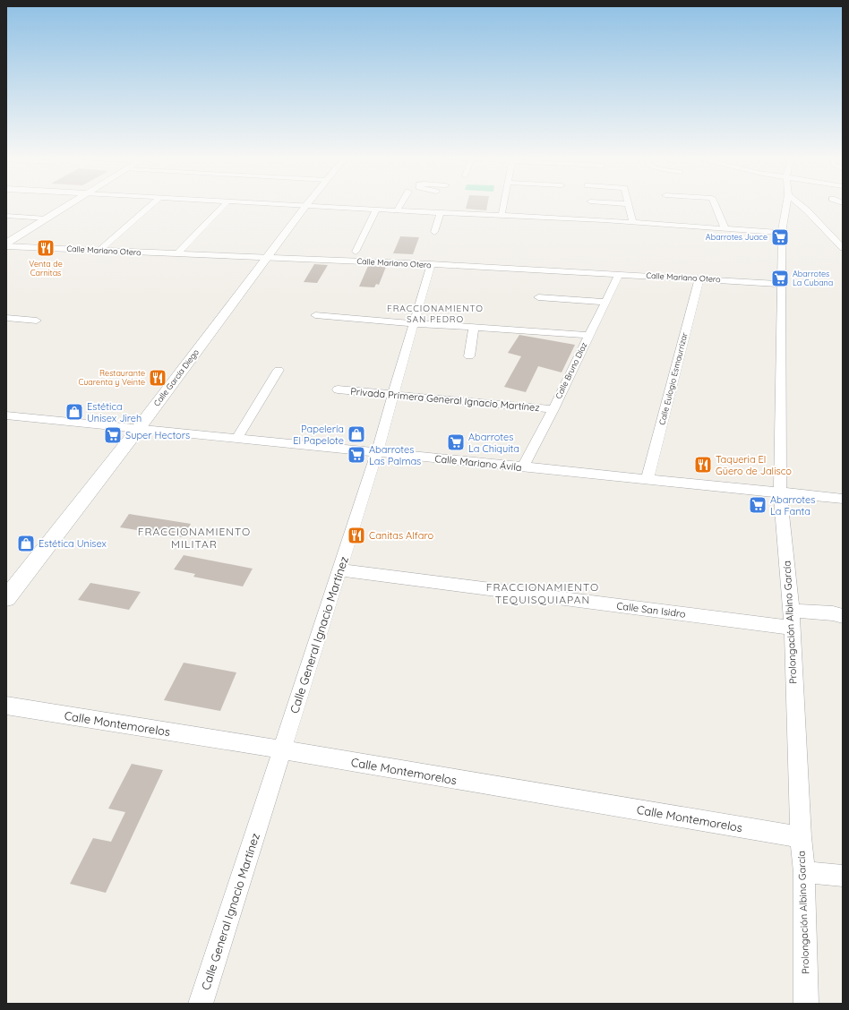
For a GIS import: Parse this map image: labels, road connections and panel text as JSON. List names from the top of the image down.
{
  "streets": {
    "street": [
      "Calle Mariano Otero",
      "Calle Bruno Díaz",
      "Calle García Diego",
      "Calle Eulogio Esmaurrizar",
      "Privada Primera General Ignacio Martínez",
      "Calle Mariano Ávila",
      "Calle San Isidro",
      "Prolongación Albino García",
      "Calle General Ignacio Martínez",
      "Calle Montemorelos"
    ]
  },
  "crossings": [
    ["Calle Mariano Otero", "Calle Bruno Díaz"],
    ["Calle Mariano Otero", "Calle García Diego"],
    ["Calle Mariano Otero", "Calle Eulogio Esmaurrizar"],
    ["Calle Mariano Otero", "Prolongación Albino García"],
    ["Calle Mariano Otero", "Calle General Ignacio Martínez"],
    ["Calle Bruno Díaz", "Privada Primera General Ignacio Martínez"],
    ["Calle Bruno Díaz", "Calle Mariano Ávila"],
    ["Calle García Diego", "Calle Mariano Ávila"],
    ["Calle Eulogio Esmaurrizar", "Calle Mariano Ávila"],
    ["Privada Primera General Ignacio Martínez", "Calle General Ignacio Martínez"],
    ["Calle Mariano Ávila", "Prolongación Albino García"],
    ["Calle Mariano Ávila", "Calle General Ignacio Martínez"],
    ["Calle San Isidro", "Prolongación Albino García"],
    ["Calle San Isidro", "Calle General Ignacio Martínez"],
    ["Prolongación Albino García", "Calle Montemorelos"],
    ["Calle General Ignacio Martínez", "Calle Montemorelos"]
  ],
  "districts": ["FRACCIONAMIENTO SAN PEDRO", "FRACCIONAMIENTO MILITAR", "FRACCIONAMIENTO TEQUISQUIAPAN"],
  "places": {
    "supermarket": [
      "Abarrotes Juace",
      "Abarrotes La Cubana",
      "Super Hectors",
      "Abarrotes La Chiquita",
      "Abarrotes Las Palmas",
      "Abarrotes La Fanta"
    ],
    "restaurant": [
      "Venta de Carnitas",
      "Restaurante Cuarenta y Veinte",
      "Taqueria El Güero de Jalisco",
      "Canitas Alfaro"
    ],
    "shop": ["Estética Unisex Jireh", "Papelería El Papelote", "Estética Unisex"]
  }
}
